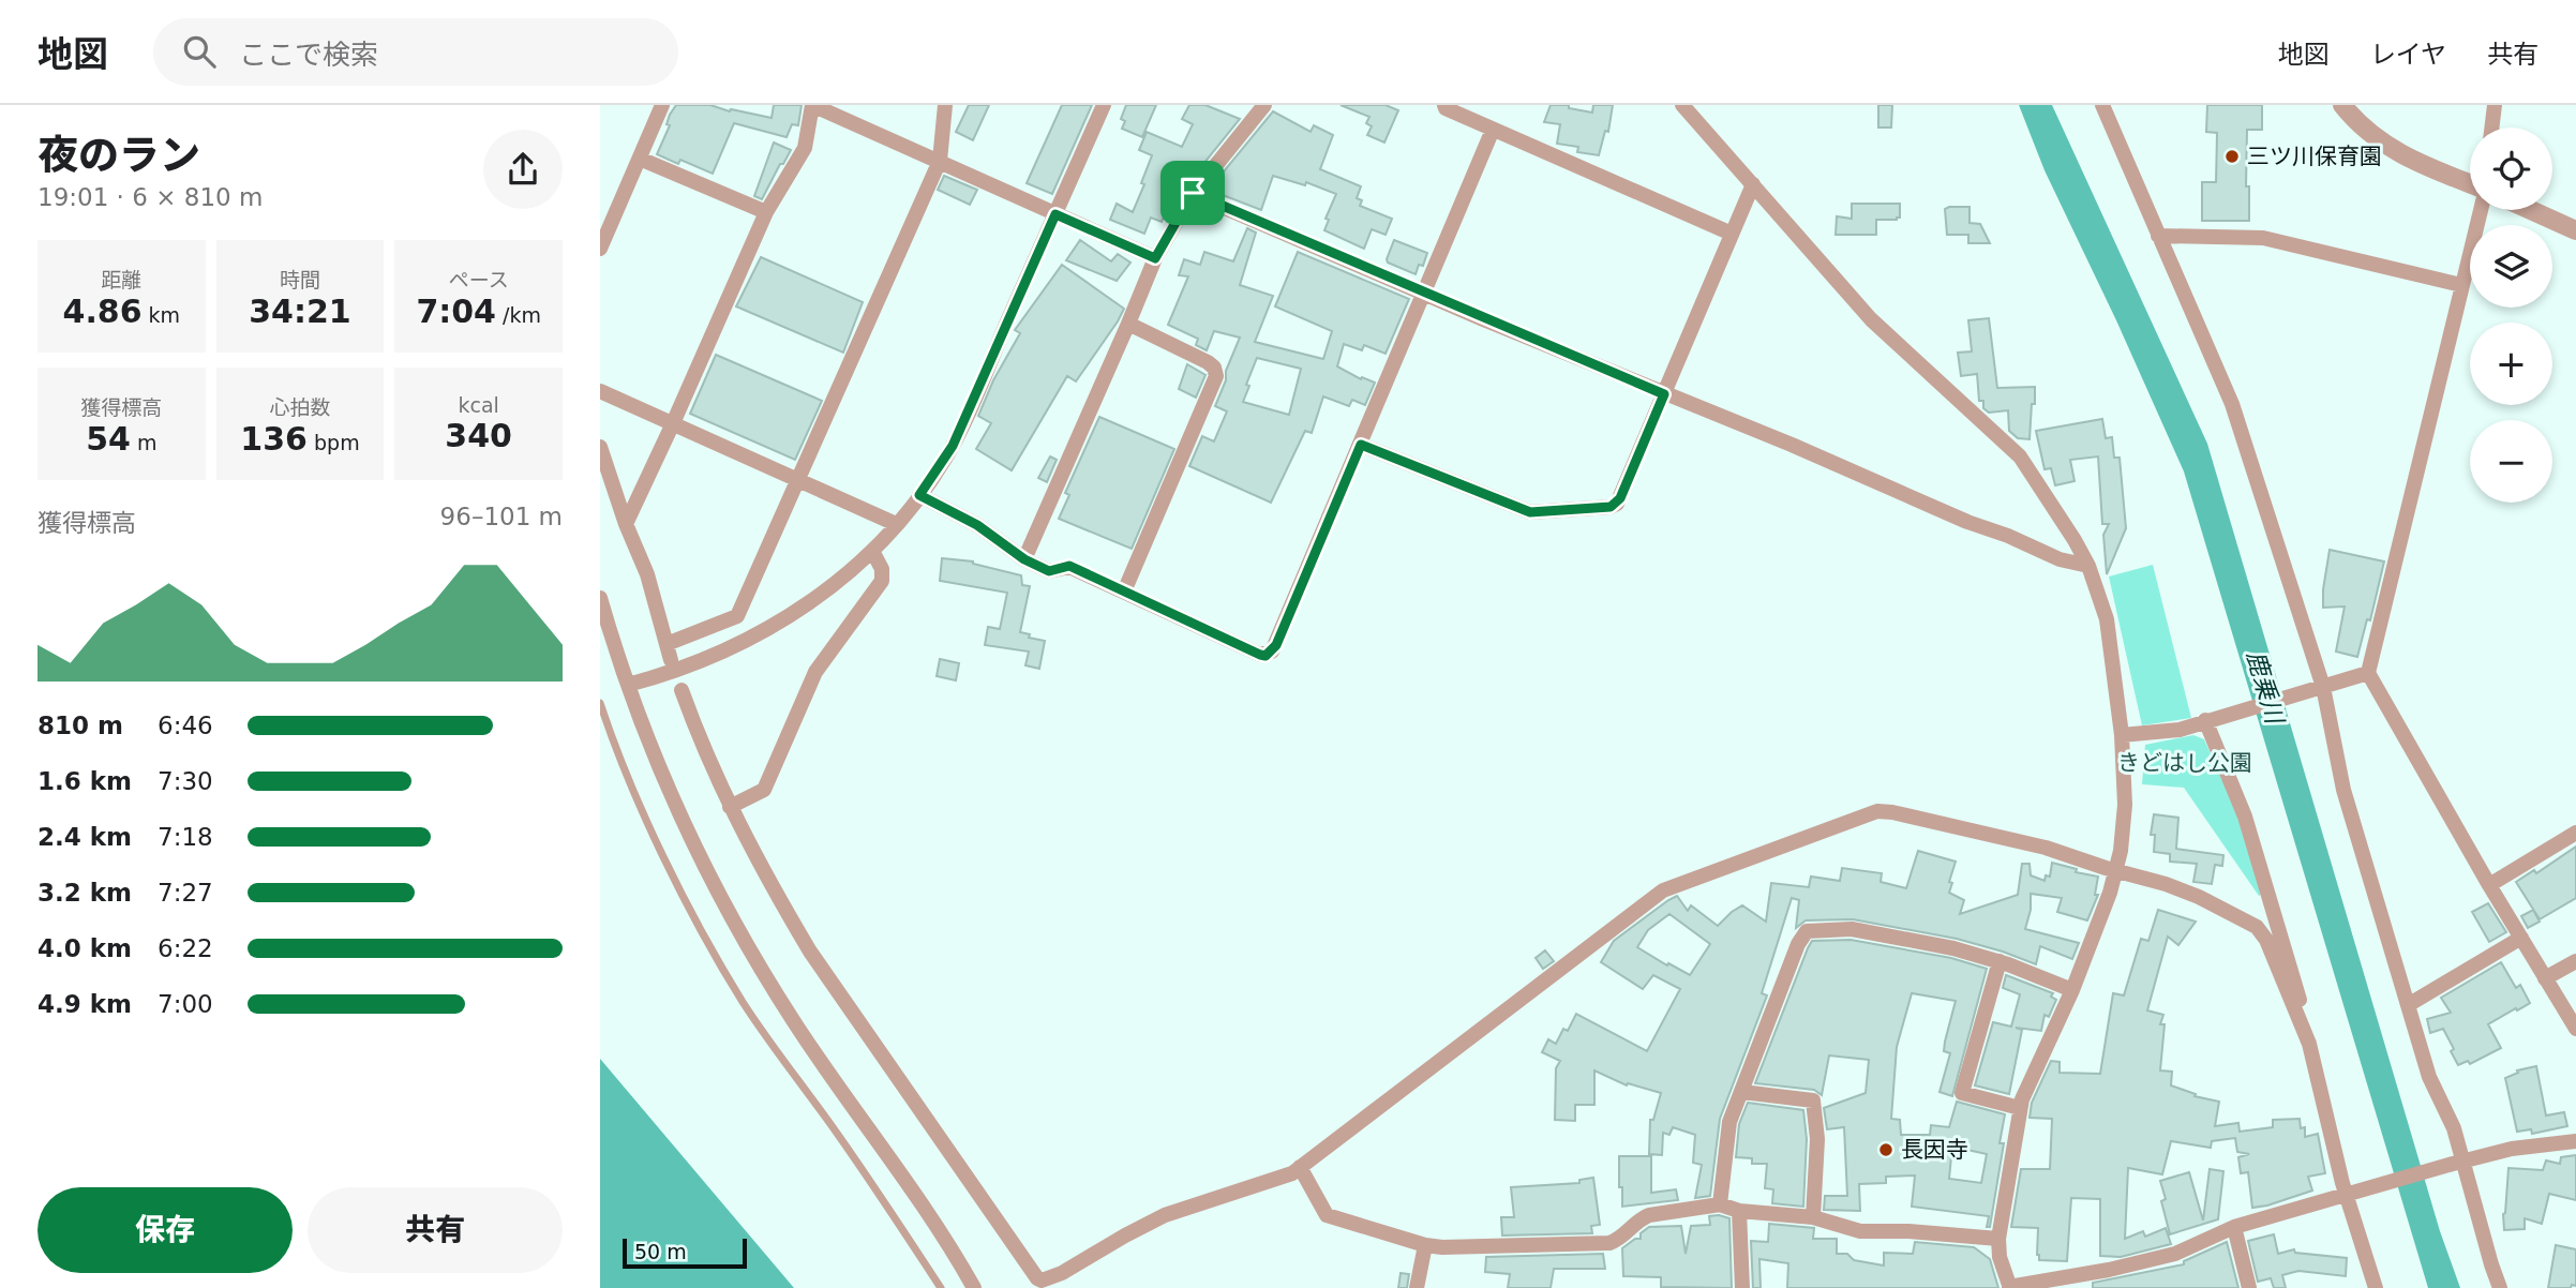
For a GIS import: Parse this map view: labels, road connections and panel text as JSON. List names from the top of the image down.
{
  "water": ["鹿乗川"],
  "parks": ["きどはし公園"],
  "places": ["三ツ川保育園", "長因寺"],
  "scale_bar": "50 m",
  "page": {
    "header": "地図",
    "search": "ここで検索",
    "nav": ["地図", "レイヤ", "共有"],
    "heading": ["夜のラン", "19:01 · 6 × 810 m"],
    "map_buttons": ["+", "−"],
    "stats": [
      ["距離", "4.86 km"],
      ["時間", "34:21"],
      ["ペース", "7:04 /km"],
      ["獲得標高", "54 m"],
      ["心拍数", "136 bpm"],
      ["kcal", "340"]
    ],
    "chart": ["獲得標高", "96–101 m"],
    "list": [
      {
        "name": "810 m",
        "note": "6:46"
      },
      {
        "name": "1.6 km",
        "note": "7:30"
      },
      {
        "name": "2.4 km",
        "note": "7:18"
      },
      {
        "name": "3.2 km",
        "note": "7:27"
      },
      {
        "name": "4.0 km",
        "note": "6:22"
      },
      {
        "name": "4.9 km",
        "note": "7:00"
      }
    ],
    "buttons": ["保存", "共有"],
    "scale": "50 m"
  }
}
